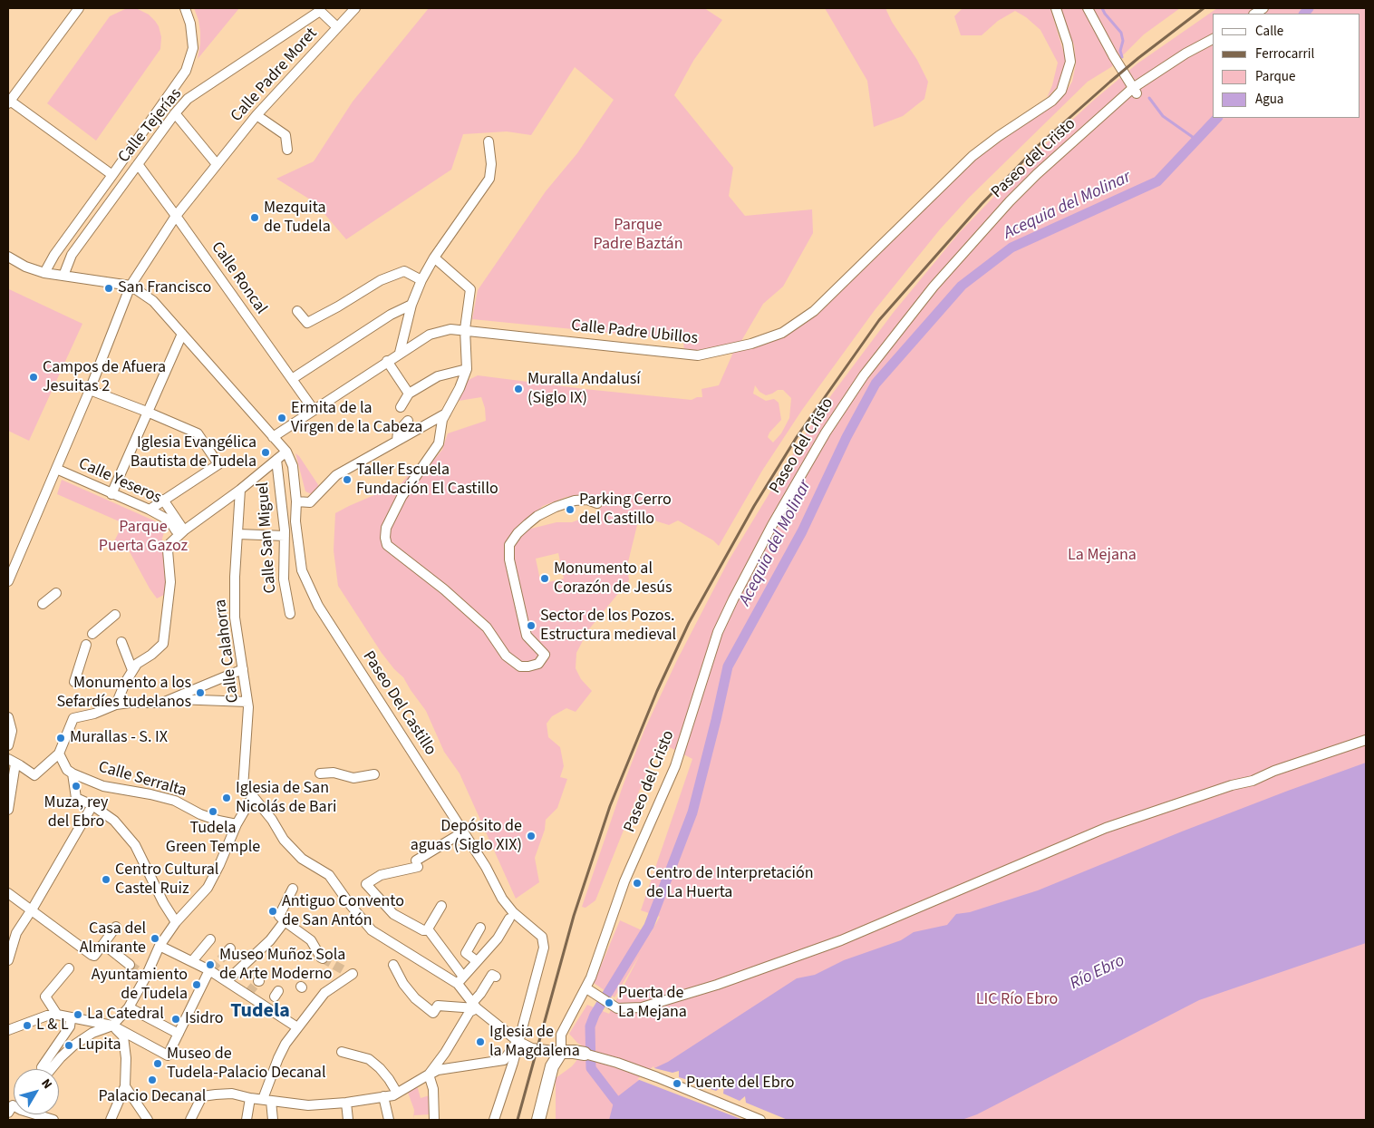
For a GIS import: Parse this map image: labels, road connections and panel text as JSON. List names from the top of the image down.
{
  "streets": {
    "street": [
      "Calle Padre Moret",
      "Calle Tejerías",
      "Paseo del Cristo",
      "Calle Roncal",
      "Calle Padre Ubillos",
      "Calle Yeseros",
      "Calle San Miguel",
      "Calle Calahorra",
      "Paseo Del Castillo",
      "Calle Serralta"
    ]
  },
  "crossings": [
    ["Calle Padre Moret", "Calle Tejerías"],
    ["Calle Padre Moret", "Calle Roncal"],
    ["Calle Padre Moret", "Calle Yeseros"],
    ["Calle Tejerías", "Calle Roncal"],
    ["Calle Roncal", "Calle Padre Ubillos"]
  ],
  "districts": ["Tudela"],
  "water": ["Acequia del Molinar", "Río Ebro"],
  "parks": [
    "Parque Padre Baztán",
    "Parque Puerta Gazoz",
    "La Mejana",
    "LIC Río Ebro"
  ],
  "places": [
    "Mezquita de Tudela",
    "San Francisco",
    "Campos de Afuera Jesuitas 2",
    "Muralla Andalusí (Siglo IX)",
    "Ermita de la Virgen de la Cabeza",
    "Iglesia Evangélica Bautista de Tudela",
    "Taller Escuela Fundación El Castillo",
    "Parking Cerro del Castillo",
    "Monumento al Corazón de Jesús",
    "Sector de los Pozos. Estructura medieval",
    "Monumento a los Sefardíes tudelanos",
    "Murallas - S. IX",
    "Muza, rey del Ebro",
    "Iglesia de San Nicolás de Bari",
    "Tudela Green Temple",
    "Depósito de aguas (Siglo XIX)",
    "Centro Cultural Castel Ruiz",
    "Centro de Interpretación de La Huerta",
    "Antiguo Convento de San Antón",
    "Casa del Almirante",
    "Museo Muñoz Sola de Arte Moderno",
    "Ayuntamiento de Tudela",
    "Puerta de La Mejana",
    "La Catedral",
    "Isidro",
    "L & L",
    "Iglesia de la Magdalena",
    "Lupita",
    "Museo de Tudela-Palacio Decanal",
    "Palacio Decanal",
    "Puente del Ebro"
  ],
  "legend": [
    "Calle",
    "Ferrocarril",
    "Parque",
    "Agua"
  ],
  "north": "top right"
}
